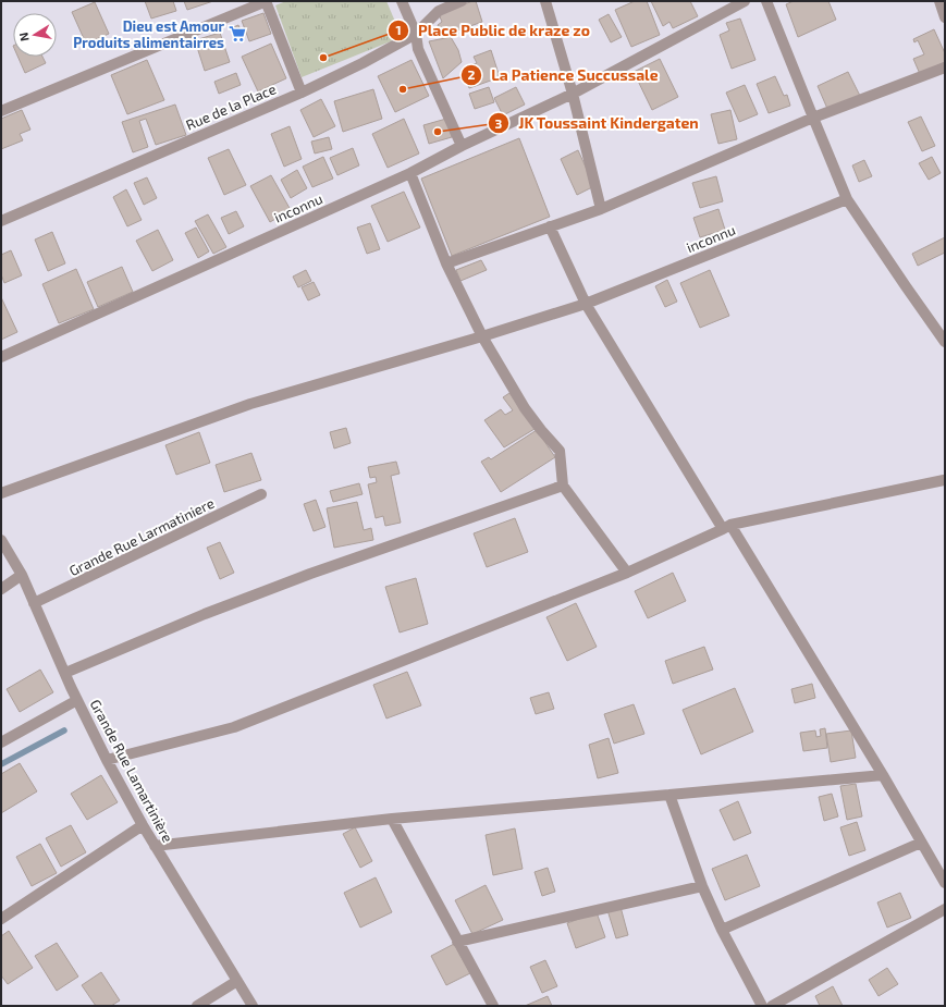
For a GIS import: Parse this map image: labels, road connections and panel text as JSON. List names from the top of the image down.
{
  "streets": {
    "street": [
      "Rue de la Place",
      "inconnu",
      "Grande Rue Larmatiniere",
      "Grande Rue Lamartinière"
    ]
  },
  "crossings": [
    ["Grande Rue Larmatiniere", "Grande Rue Lamartinière"]
  ],
  "places": {
    "supermarket": ["Dieu est Amour Produits alimentairres"],
    "other": ["Place Public de kraze zo", "La Patience Succussale", "JK Toussaint Kindergaten"]
  },
  "north": "left"
}
